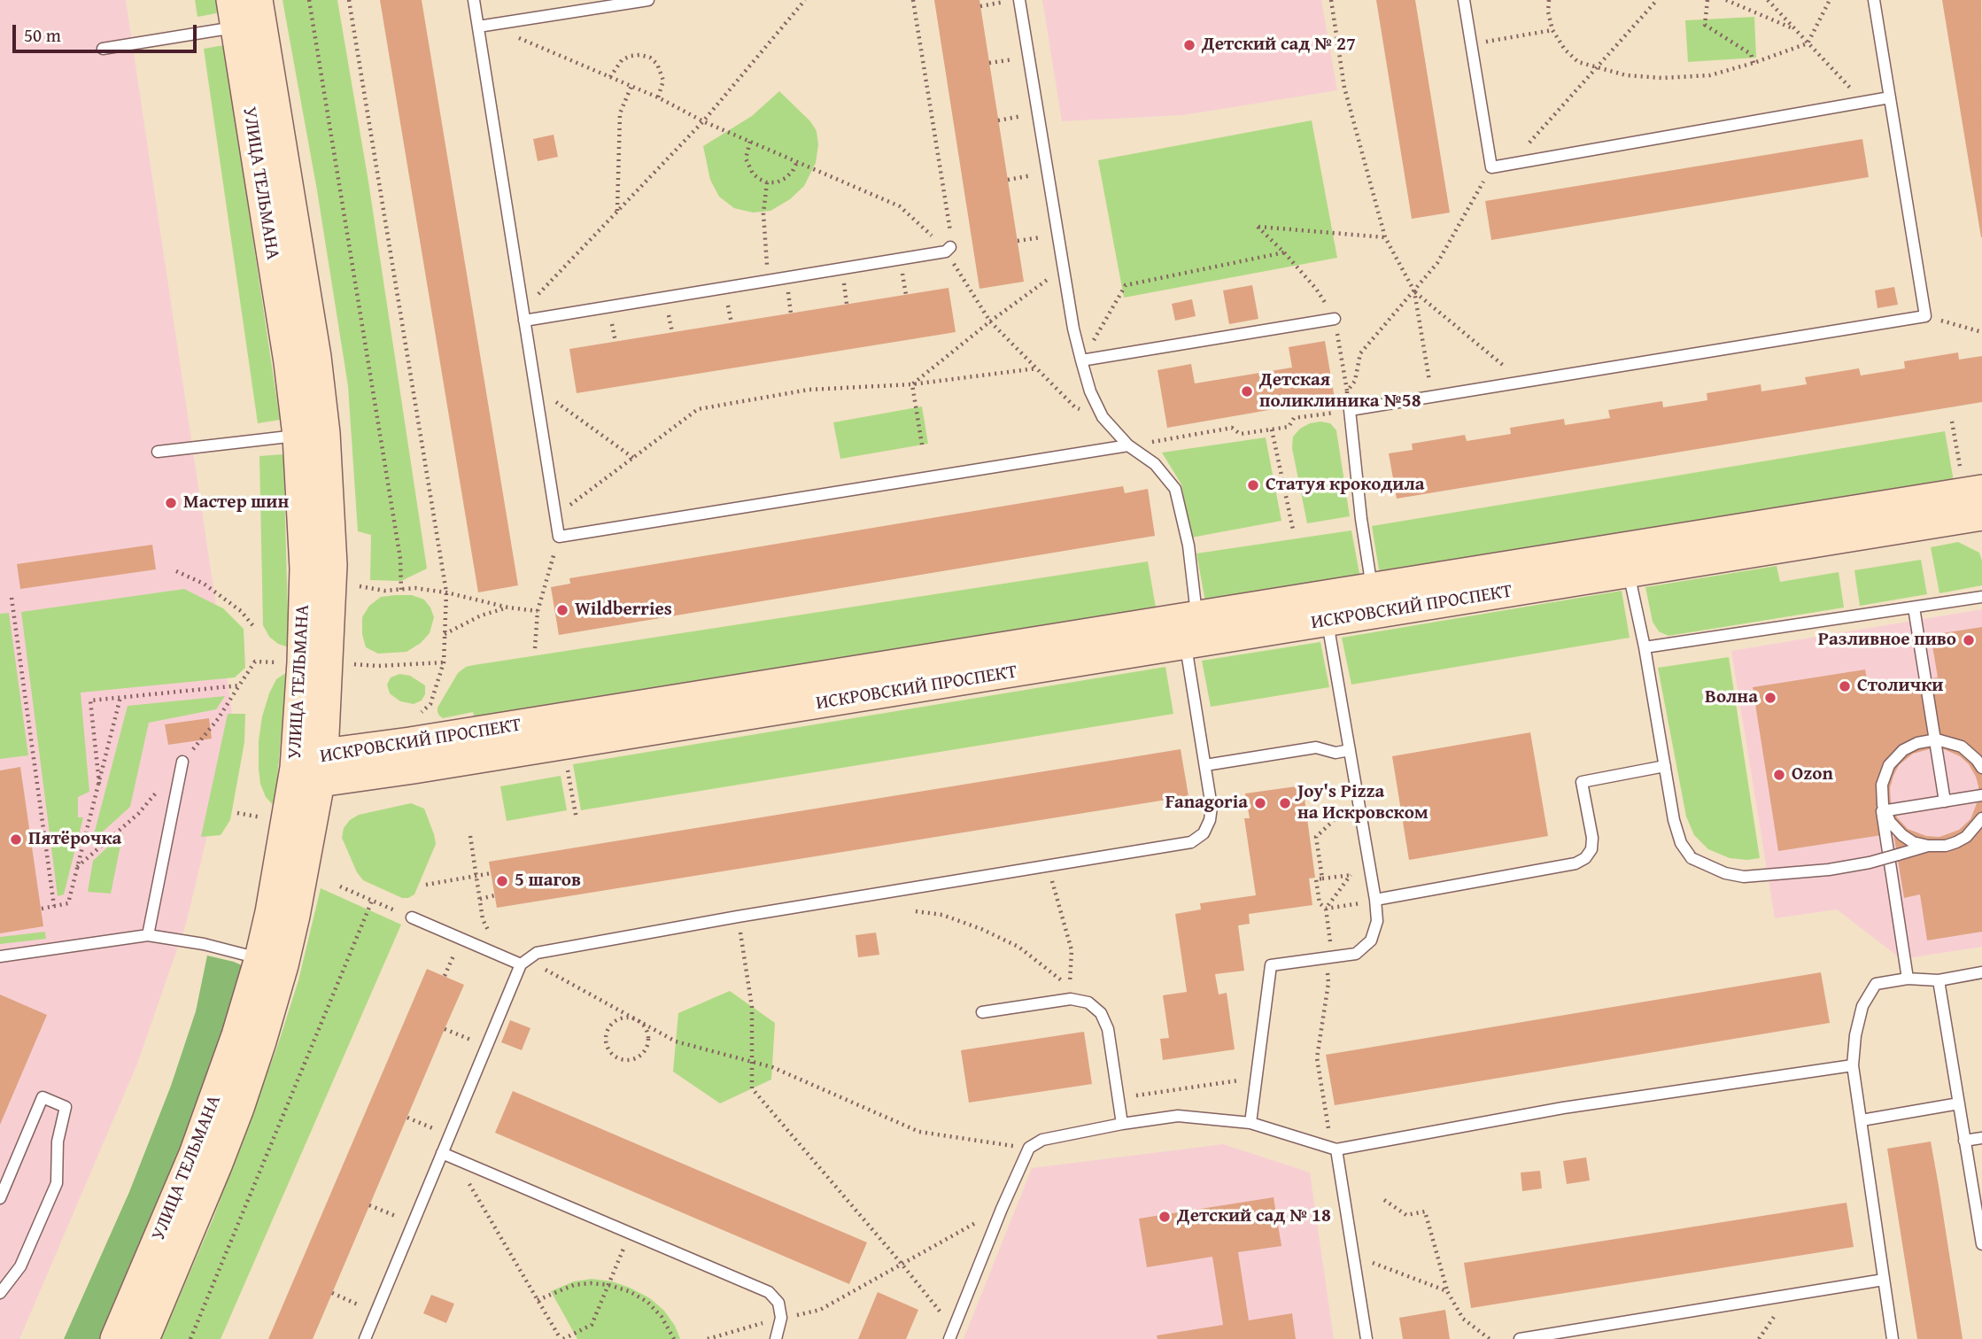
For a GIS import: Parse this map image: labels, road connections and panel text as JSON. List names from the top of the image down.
{
  "streets": {
    "street": ["УЛИЦА ТЕЛЬМАНА", "ИСКРОВСКИЙ ПРОСПЕКТ"]
  },
  "crossings": [
    ["УЛИЦА ТЕЛЬМАНА", "ИСКРОВСКИЙ ПРОСПЕКТ"]
  ],
  "places": [
    "Детский сад № 27",
    "Детская поликлиника №58",
    "Статуя крокодила",
    "Мастер шин",
    "Wildberries",
    "Разливное пиво",
    "Столички",
    "Волна",
    "Ozon",
    "Fanagoria",
    "Joy's Pizza на Искровском",
    "Пятёрочка",
    "5 шагов",
    "Детский сад № 18"
  ],
  "scale_bar": "50 m"
}
